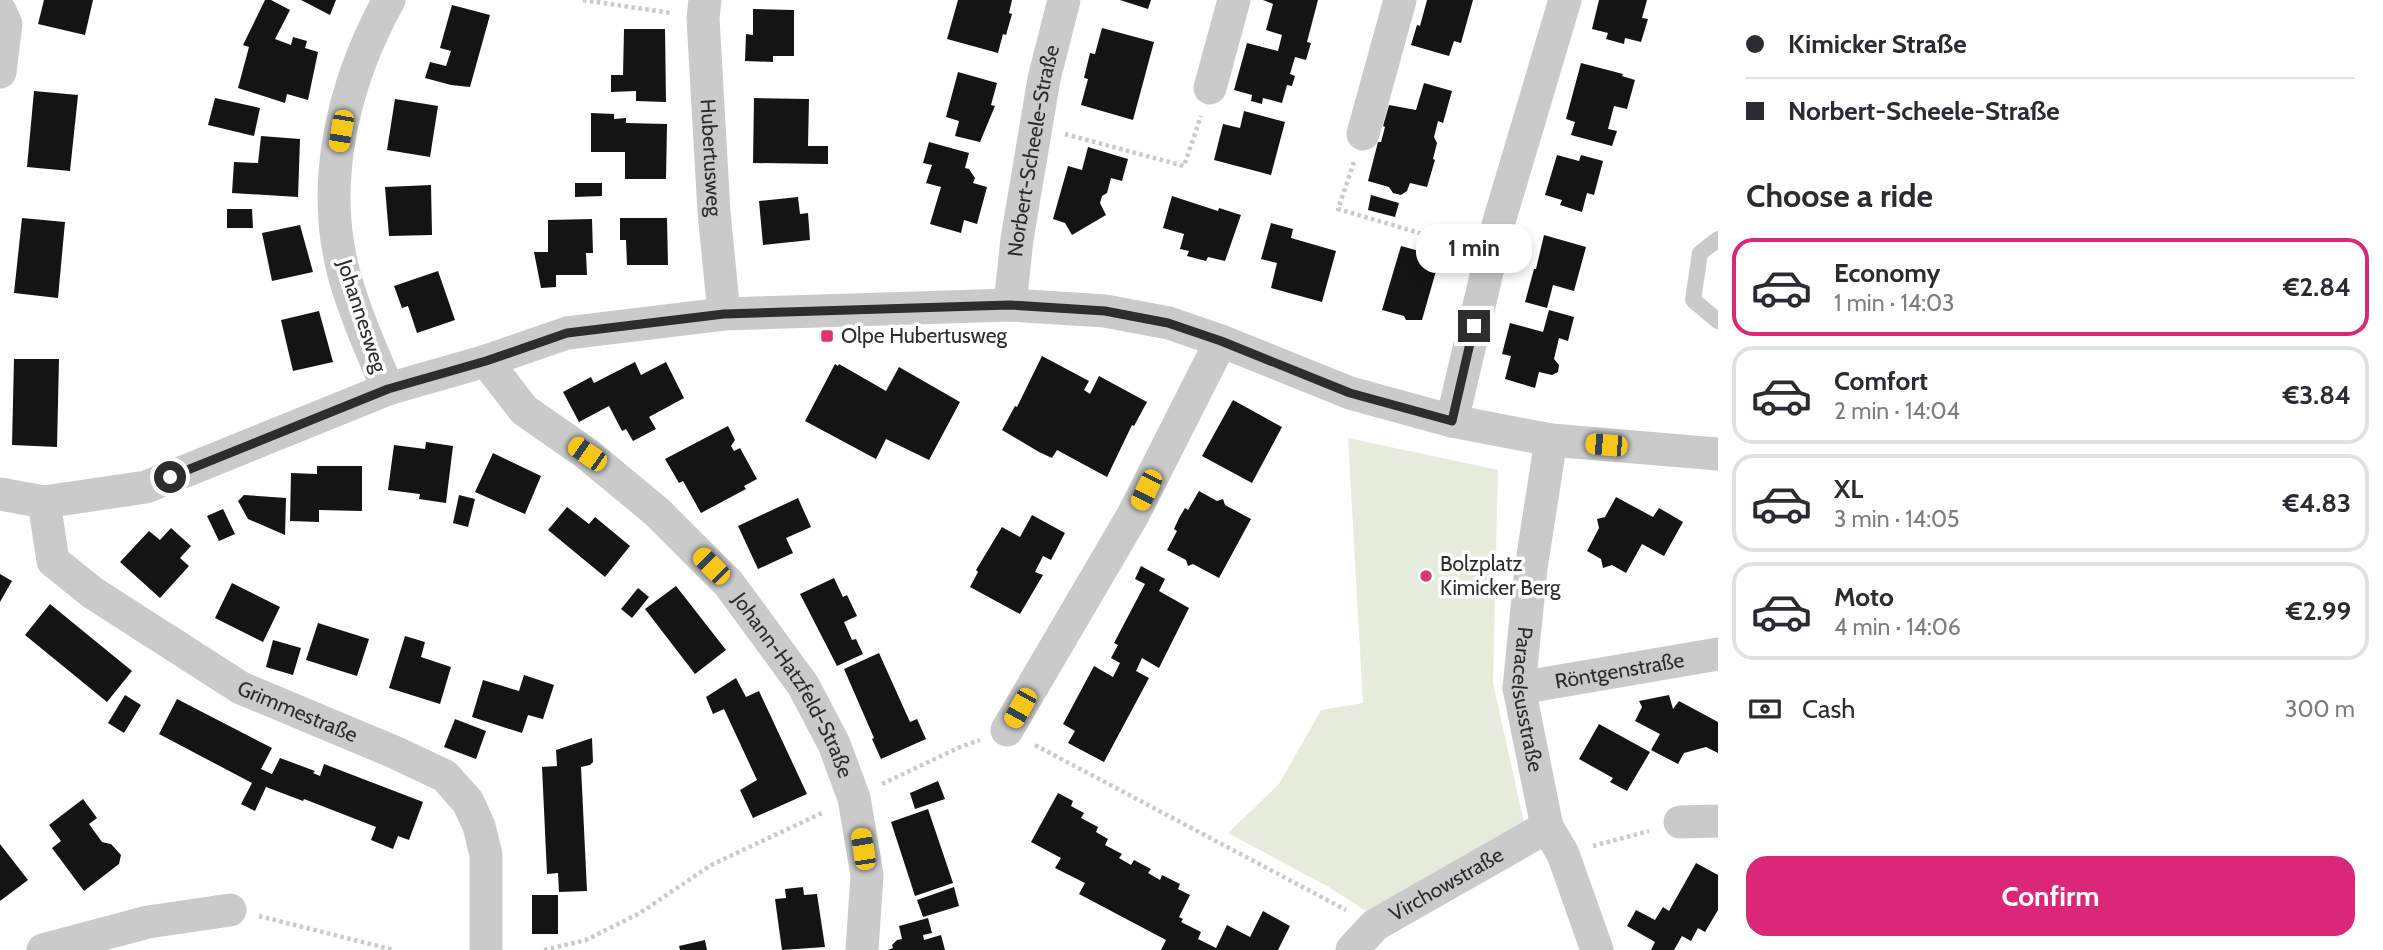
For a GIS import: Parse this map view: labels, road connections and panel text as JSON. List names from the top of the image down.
{
  "streets": {
    "street": [
      "Norbert-Scheele-Straße",
      "Hubertusweg",
      "Johannesweg",
      "Röntgenstraße",
      "Johann-Hatzfeld-Straße",
      "Paracelsusstraße",
      "Grimmestraße",
      "Virchowstraße"
    ]
  },
  "crossings": [
    ["Röntgenstraße", "Paracelsusstraße"],
    ["Paracelsusstraße", "Virchowstraße"]
  ],
  "places": {
    "transit": ["Olpe Hubertusweg"],
    "other": ["Bolzplatz Kimicker Berg"]
  },
  "page": {
    "banner": ["Kimicker Straße", "Norbert-Scheele-Straße"],
    "heading": "Choose a ride",
    "bubble": "1 min",
    "list": [
      {
        "name": "Economy",
        "note": "1 min · 14:03",
        "value": "€2.84"
      },
      {
        "name": "Comfort",
        "note": "2 min · 14:04",
        "value": "€3.84"
      },
      {
        "name": "XL",
        "note": "3 min · 14:05",
        "value": "€4.83"
      },
      {
        "name": "Moto",
        "note": "4 min · 14:06",
        "value": "€2.99"
      }
    ],
    "pay": ["Cash", "300 m"],
    "buttons": "Confirm"
  }
}
